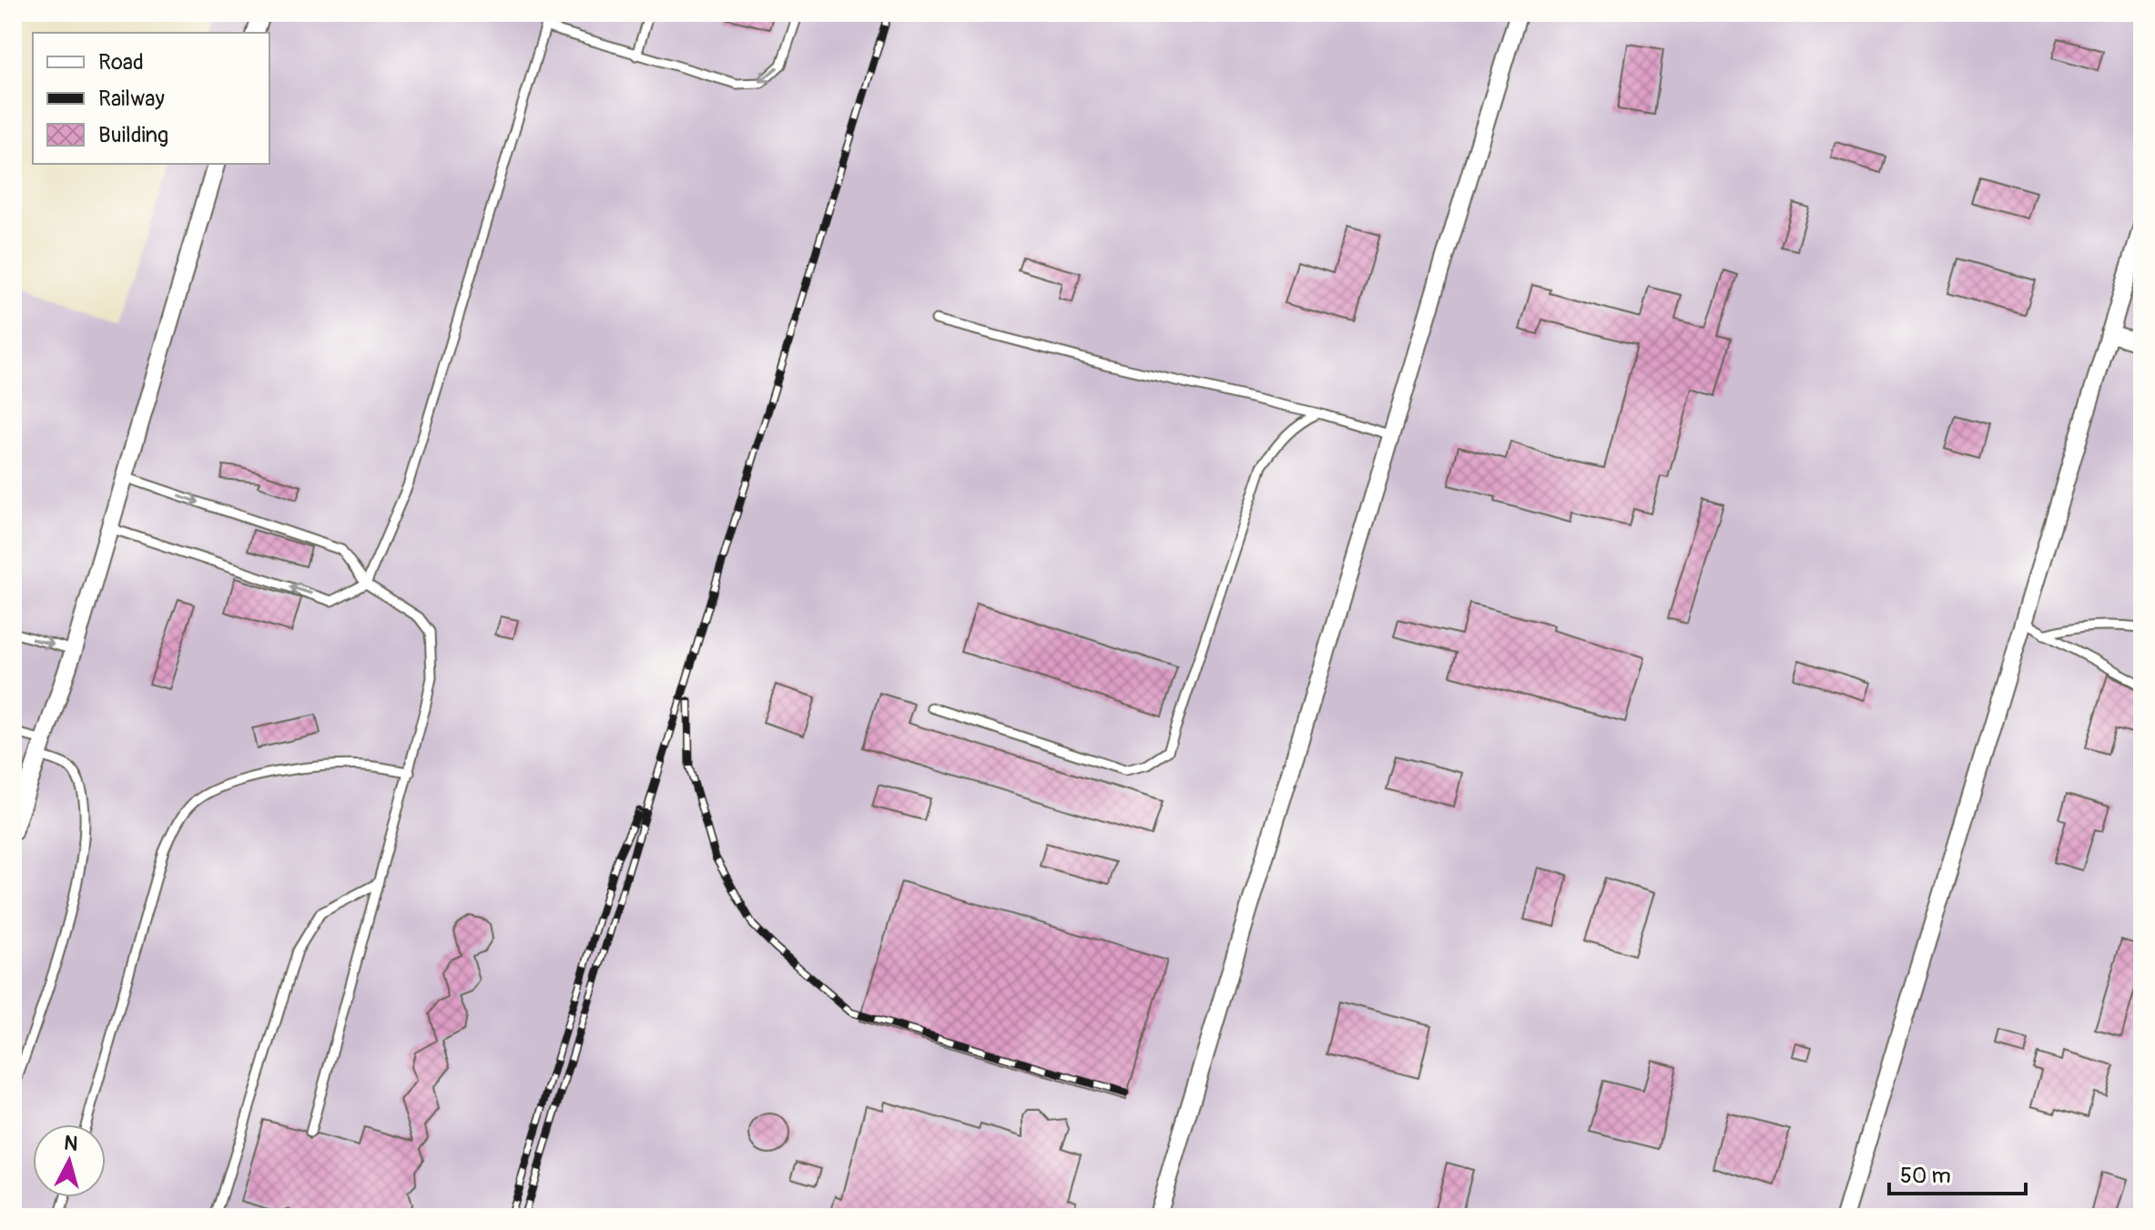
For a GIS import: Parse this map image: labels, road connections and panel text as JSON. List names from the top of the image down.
{
  "legend": ["Road", "Railway", "Building"],
  "scale_bar": "50 m",
  "north": "top"
}
